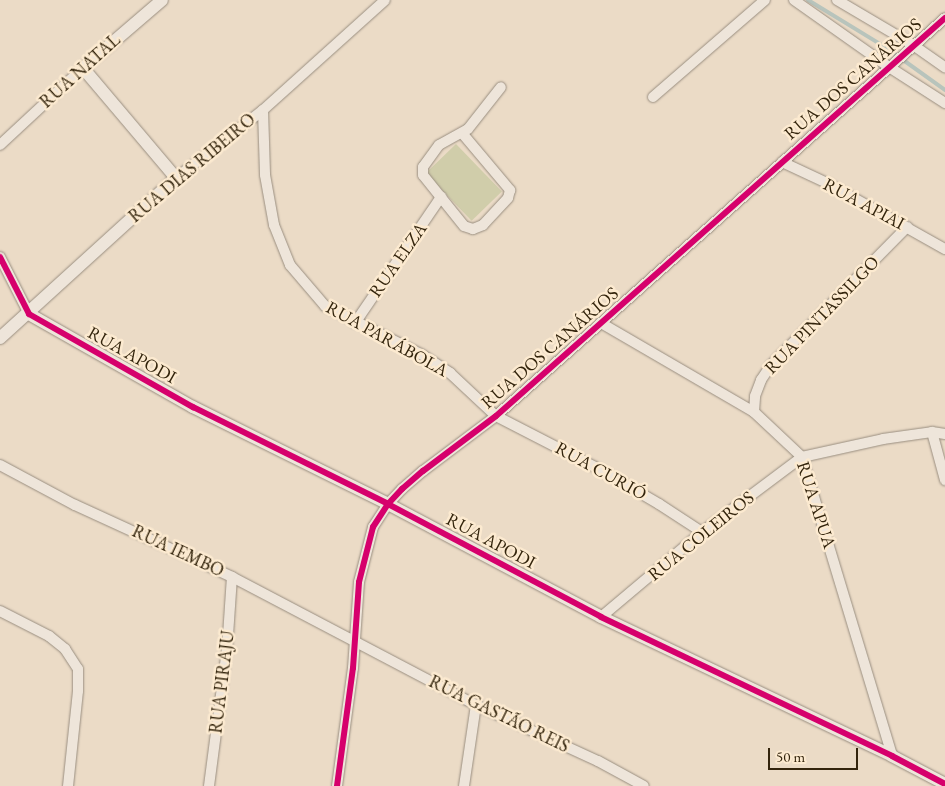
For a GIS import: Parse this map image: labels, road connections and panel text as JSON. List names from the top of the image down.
{
  "streets": {
    "street": [
      "RUA NATAL",
      "RUA DOS CANÁRIOS",
      "RUA DIAS RIBEIRO",
      "RUA APIAI",
      "RUA ELZA",
      "RUA PINTASSILGO",
      "RUA PARÁBOLA",
      "RUA APODI",
      "RUA CURIÓ",
      "RUA APUA",
      "RUA COLEIROS",
      "RUA IEMBO",
      "RUA PIRAJU",
      "RUA GASTÃO REIS"
    ]
  },
  "crossings": [
    ["RUA DOS CANÁRIOS", "RUA APIAI"],
    ["RUA DOS CANÁRIOS", "RUA PARÁBOLA"],
    ["RUA DOS CANÁRIOS", "RUA APODI"],
    ["RUA DOS CANÁRIOS", "RUA CURIÓ"],
    ["RUA DOS CANÁRIOS", "RUA APUA"],
    ["RUA DOS CANÁRIOS", "RUA IEMBO"],
    ["RUA DOS CANÁRIOS", "RUA GASTÃO REIS"],
    ["RUA DIAS RIBEIRO", "RUA PARÁBOLA"],
    ["RUA DIAS RIBEIRO", "RUA APODI"],
    ["RUA APIAI", "RUA PINTASSILGO"],
    ["RUA ELZA", "RUA PARÁBOLA"],
    ["RUA PINTASSILGO", "RUA APUA"],
    ["RUA PARÁBOLA", "RUA CURIÓ"],
    ["RUA APODI", "RUA APUA"],
    ["RUA APODI", "RUA COLEIROS"],
    ["RUA CURIÓ", "RUA COLEIROS"],
    ["RUA APUA", "RUA COLEIROS"],
    ["RUA IEMBO", "RUA PIRAJU"],
    ["RUA IEMBO", "RUA GASTÃO REIS"]
  ],
  "scale_bar": "50 m"
}
